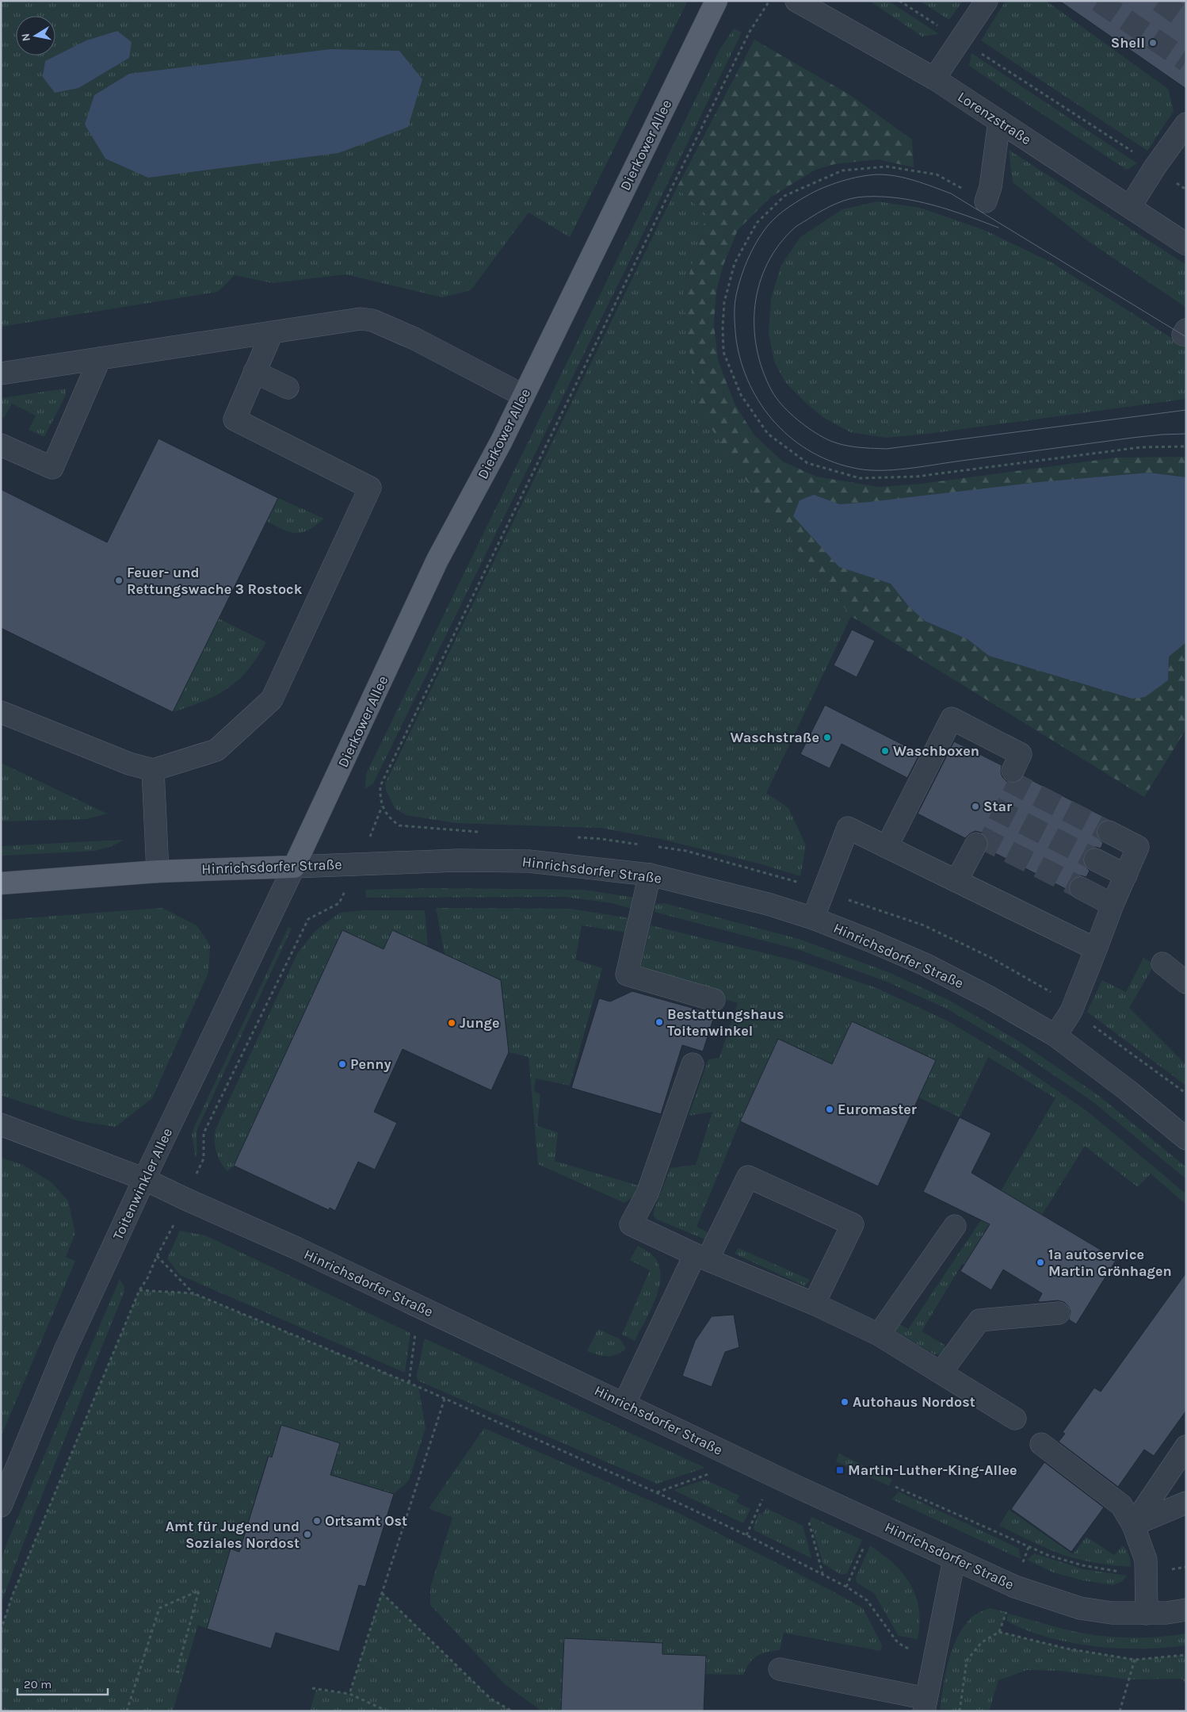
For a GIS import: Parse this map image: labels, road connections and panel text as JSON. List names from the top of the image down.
{
  "streets": {
    "main road": ["Dierkower Allee", "Hinrichsdorfer Straße"],
    "street": ["Lorenzstraße", "Toitenwinkler Allee"]
  },
  "crossings": [
    ["Dierkower Allee", "Hinrichsdorfer Straße"],
    ["Dierkower Allee", "Toitenwinkler Allee"],
    ["Hinrichsdorfer Straße", "Toitenwinkler Allee"]
  ],
  "places": {
    "other": [
      "Shell",
      "Feuer- und Rettungswache 3 Rostock",
      "Waschstraße",
      "Waschboxen",
      "Star",
      "Bestattungshaus Toitenwinkel",
      "Junge",
      "Penny",
      "Euromaster",
      "1a autoservice Martin Grönhagen",
      "Autohaus Nordost",
      "Ortsamt Ost",
      "Amt für Jugend und Soziales Nordost"
    ],
    "transit": ["Martin-Luther-King-Allee"]
  },
  "scale_bar": "20 m",
  "north": "left"
}
